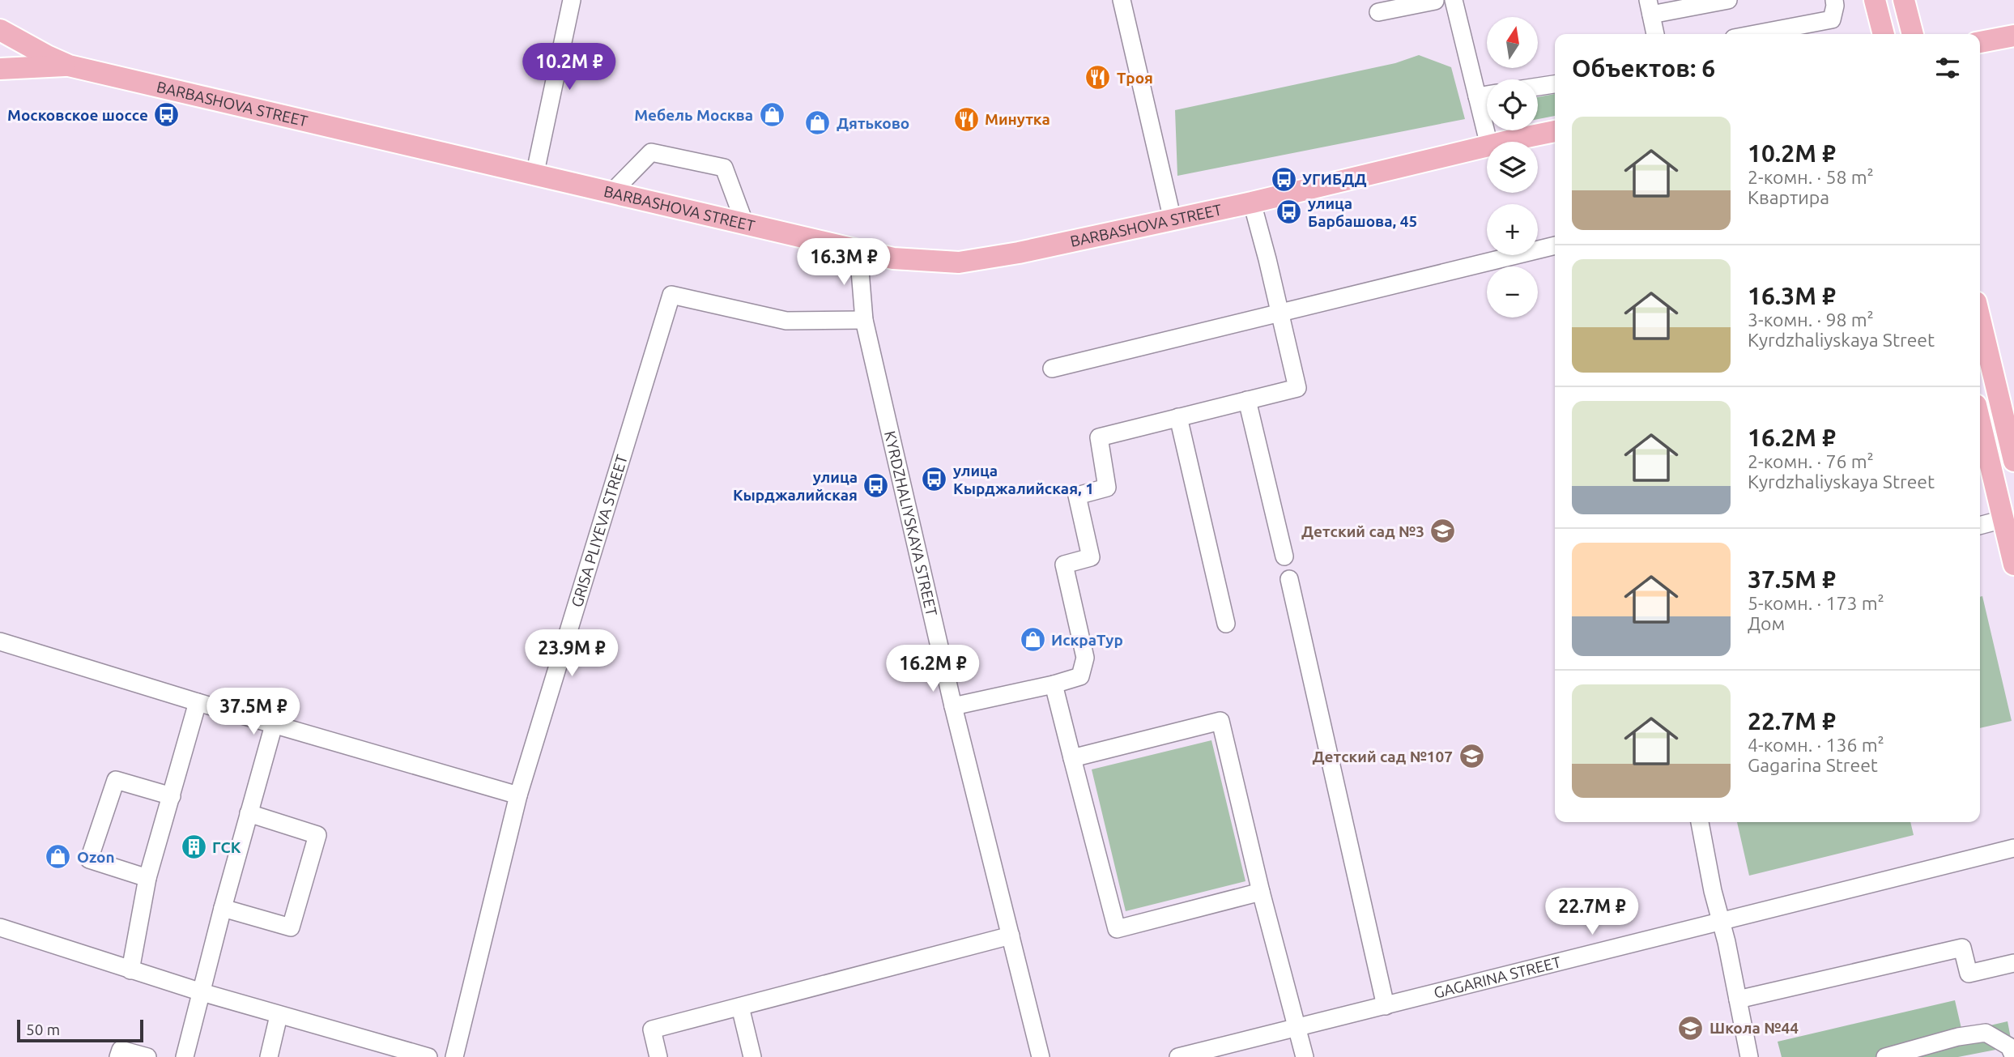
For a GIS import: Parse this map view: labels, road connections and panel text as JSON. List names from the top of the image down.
{
  "streets": {
    "main road": ["BARBASHOVA STREET"],
    "street": ["KYRDZHALIYSKAYA STREET", "GRISA PLIYEVA STREET", "GAGARINA STREET"]
  },
  "crossings": [
    ["BARBASHOVA STREET", "KYRDZHALIYSKAYA STREET"],
    ["KYRDZHALIYSKAYA STREET", "GRISA PLIYEVA STREET"]
  ],
  "places": {
    "restaurant": ["Троя", "Минутка"],
    "bus stop": [
      "Московское шоссе",
      "УГИБДД",
      "улица Барбашова, 45",
      "улица Кырджалийская, 1",
      "улица Кырджалийская"
    ],
    "shop": [
      "Мебель Москва",
      "Дятьково",
      "ИскраТур",
      "Ozon"
    ],
    "school or university": ["Детский сад №3", "Детский сад №107", "Школа №44"],
    "building": ["ГСК"]
  },
  "scale_bar": "50 m",
  "north": "top",
  "page": {
    "map_buttons": ["+", "−"],
    "heading": "Объектов: 6",
    "price": [
      "10.2M ₽",
      "16.3M ₽",
      "23.9M ₽",
      "16.2M ₽",
      "37.5M ₽",
      "22.7M ₽"
    ],
    "list": [
      {
        "name": "10.2M ₽",
        "note": "2-комн. · 58 m² · Квартира"
      },
      {
        "name": "16.3M ₽",
        "note": "3-комн. · 98 m² · Kyrdzhaliyskaya Street"
      },
      {
        "name": "16.2M ₽",
        "note": "2-комн. · 76 m² · Kyrdzhaliyskaya Street"
      },
      {
        "name": "37.5M ₽",
        "note": "5-комн. · 173 m² · Дом"
      },
      {
        "name": "22.7M ₽",
        "note": "4-комн. · 136 m² · Gagarina Street"
      }
    ],
    "scale": "50 m"
  }
}
